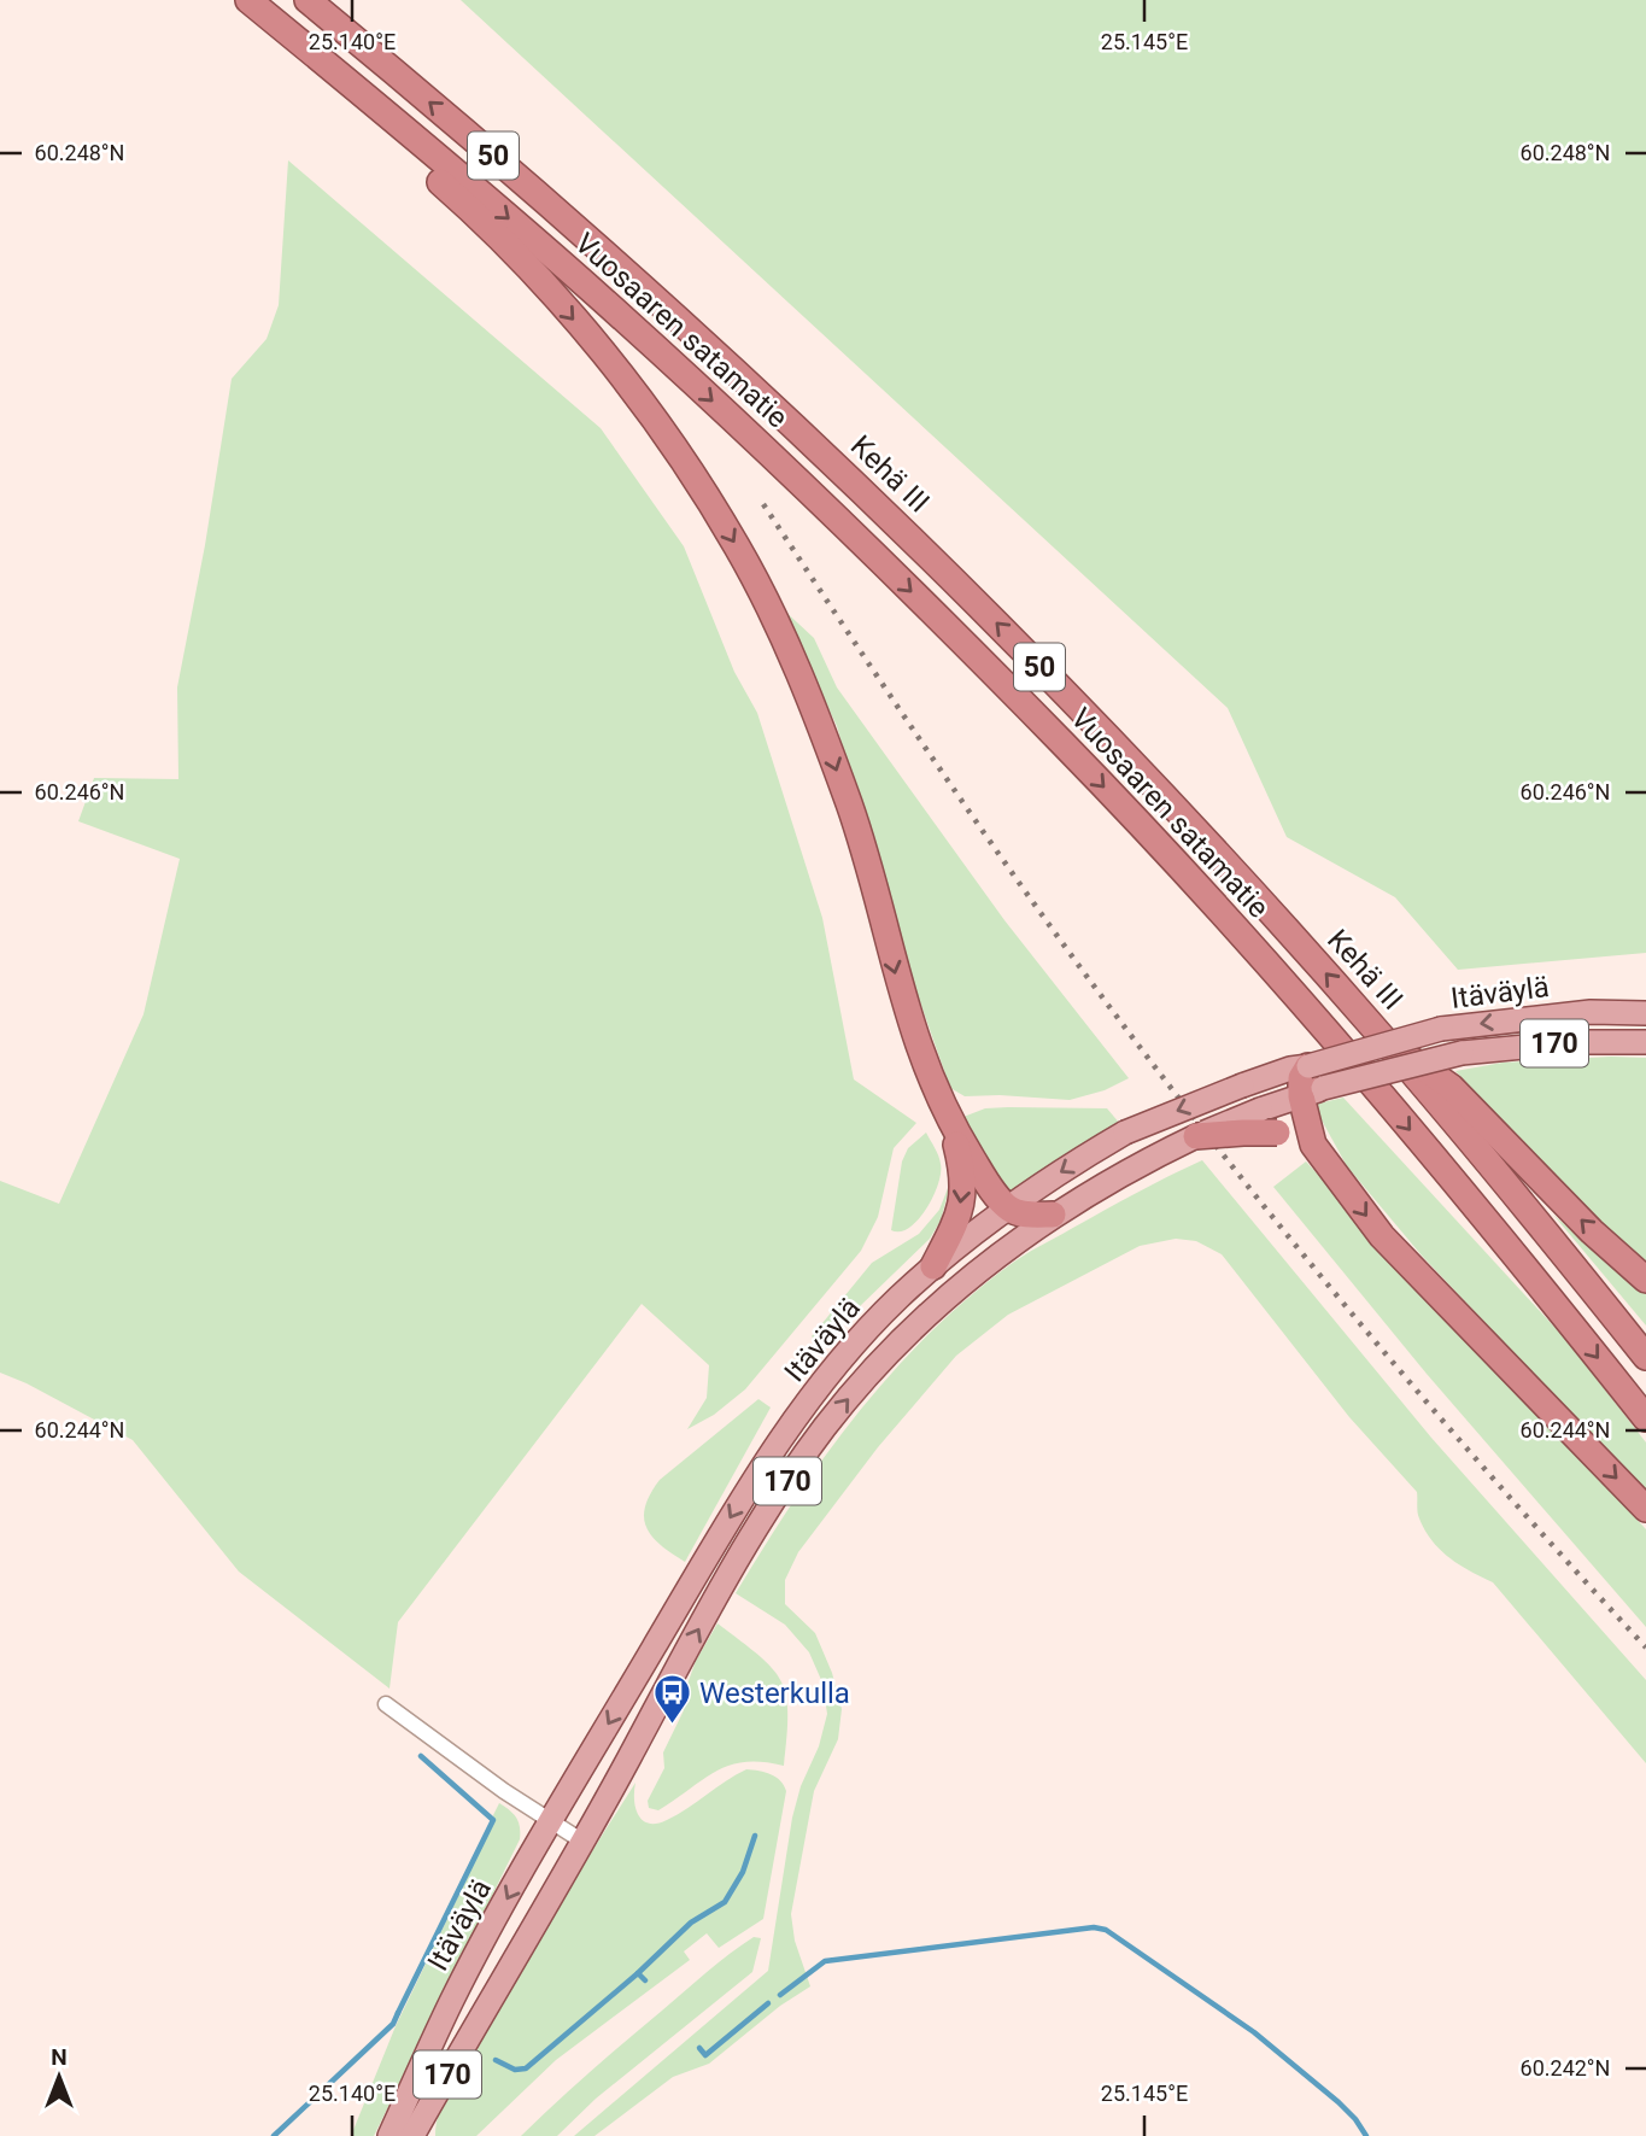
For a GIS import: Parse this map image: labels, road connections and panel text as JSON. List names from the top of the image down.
{
  "streets": {
    "highway": ["50", "Vuosaaren satamatie", "Kehä III"],
    "main road": ["Itäväylä", "170"]
  },
  "places": {
    "bus stop": ["Westerkulla"]
  },
  "north": "top",
  "coordinates": [
    "25.140°E",
    "25.145°E",
    "60.248°N",
    "60.246°N",
    "60.244°N",
    "60.242°N"
  ]
}
